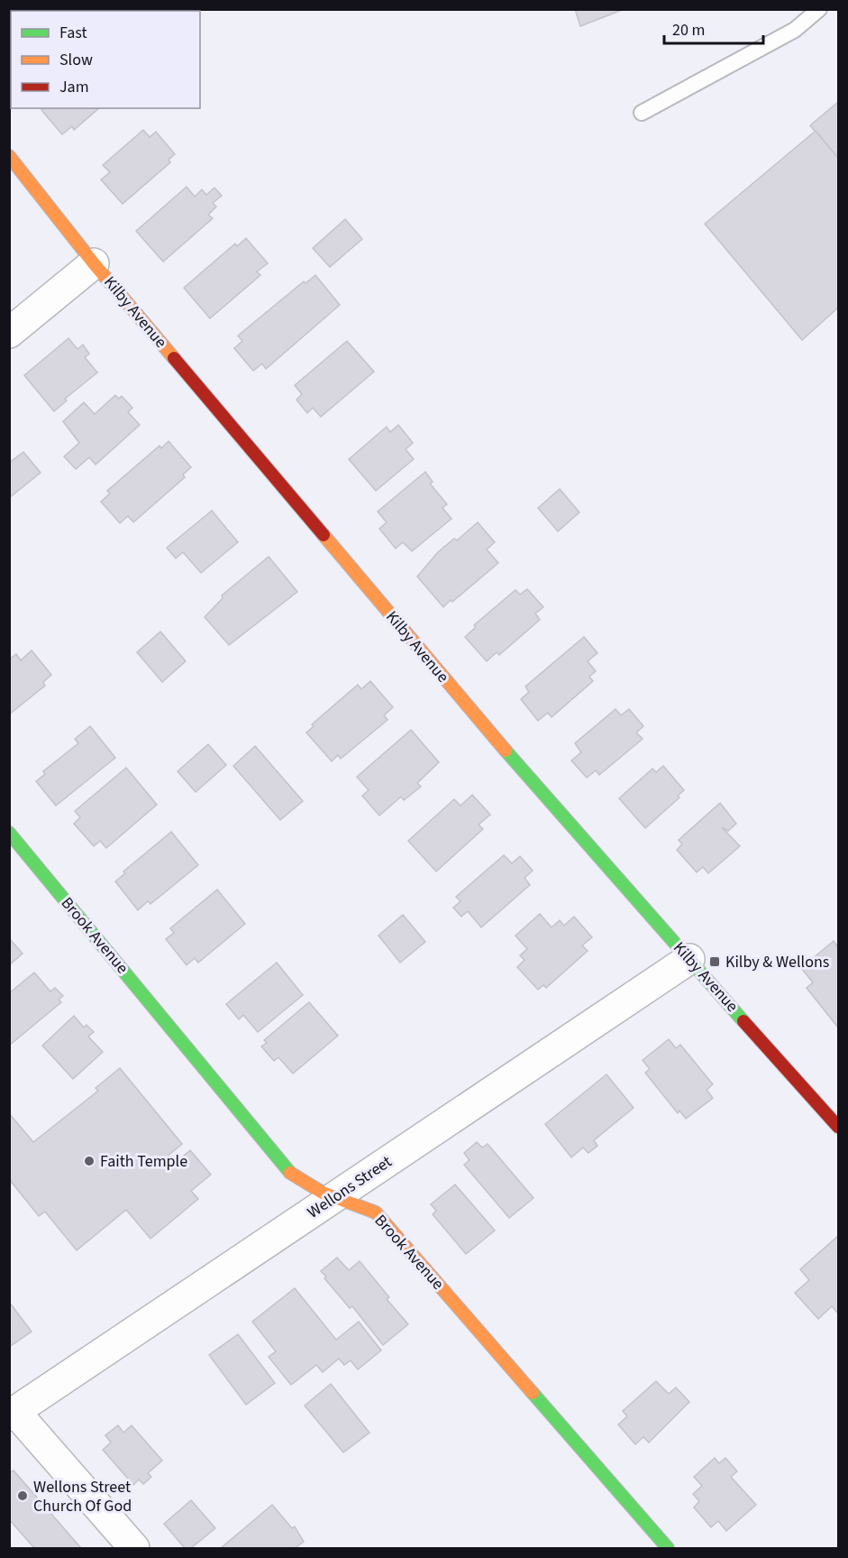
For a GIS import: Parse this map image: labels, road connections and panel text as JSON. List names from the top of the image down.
{
  "streets": {
    "street": ["Kilby Avenue", "Brook Avenue", "Wellons Street"]
  },
  "crossings": [
    ["Kilby Avenue", "Wellons Street"],
    ["Brook Avenue", "Wellons Street"]
  ],
  "places": {
    "transit": ["Kilby & Wellons"],
    "other": ["Faith Temple", "Wellons Street Church Of God"]
  },
  "legend": ["Fast", "Slow", "Jam"],
  "scale_bar": "20 m"
}
